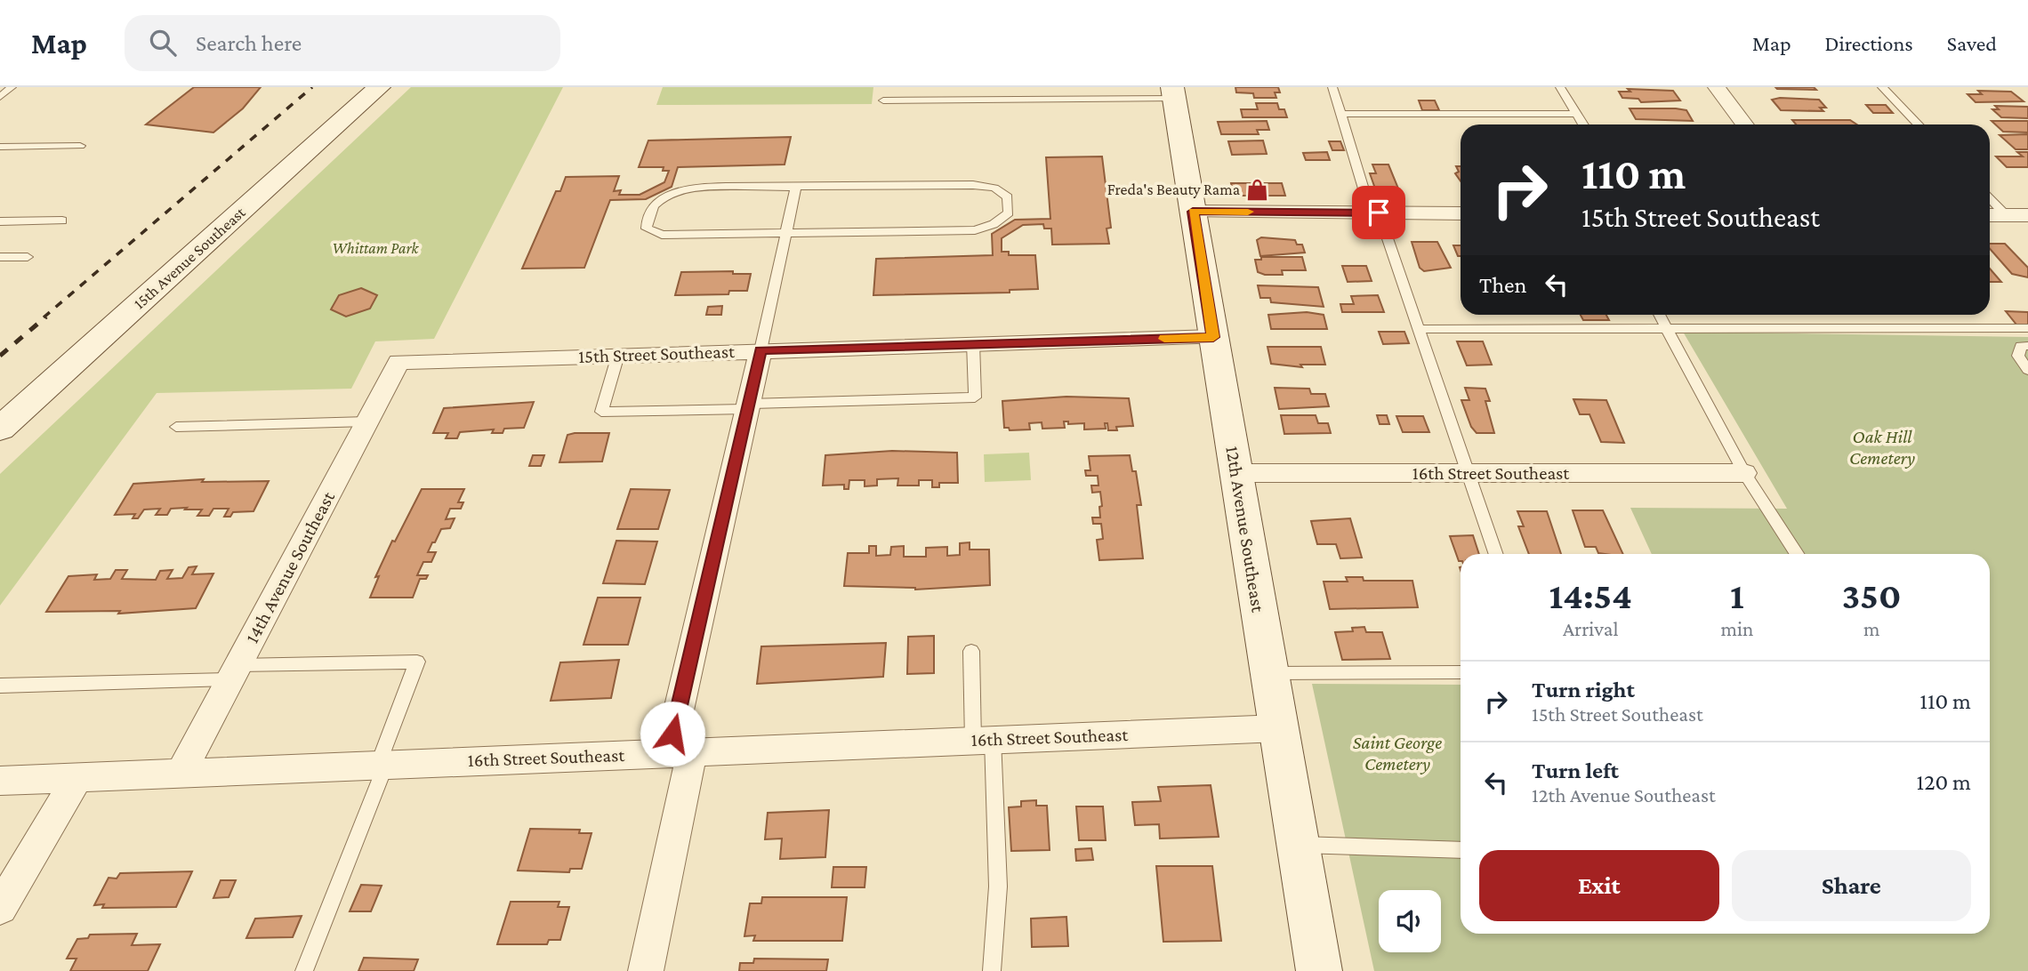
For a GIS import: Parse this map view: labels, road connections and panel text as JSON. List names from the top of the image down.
{
  "streets": {
    "main road": ["15th Avenue Southeast", "12th Avenue Southeast"],
    "street": ["15th Street Southeast", "16th Street Southeast", "14th Avenue Southeast"]
  },
  "crossings": [
    ["15th Street Southeast", "12th Avenue Southeast"],
    ["15th Street Southeast", "14th Avenue Southeast"],
    ["16th Street Southeast", "12th Avenue Southeast"],
    ["16th Street Southeast", "14th Avenue Southeast"]
  ],
  "parks": ["Whittam Park", "Oak Hill Cemetery", "Saint George Cemetery"],
  "places": {
    "shop": ["Freda's Beauty Rama"]
  },
  "page": {
    "header": "Map",
    "search": "Search here",
    "nav": ["Map", "Directions", "Saved"],
    "turn": ["110 m", "15th Street Southeast"],
    "then": "Then",
    "eta": [
      "14:54",
      "Arrival",
      "1",
      "min",
      "350",
      "m"
    ],
    "list": [
      {
        "name": "Turn right",
        "note": "15th Street Southeast",
        "value": "110 m"
      },
      {
        "name": "Turn left",
        "note": "12th Avenue Southeast",
        "value": "120 m"
      }
    ],
    "buttons": ["Exit", "Share"]
  }
}
